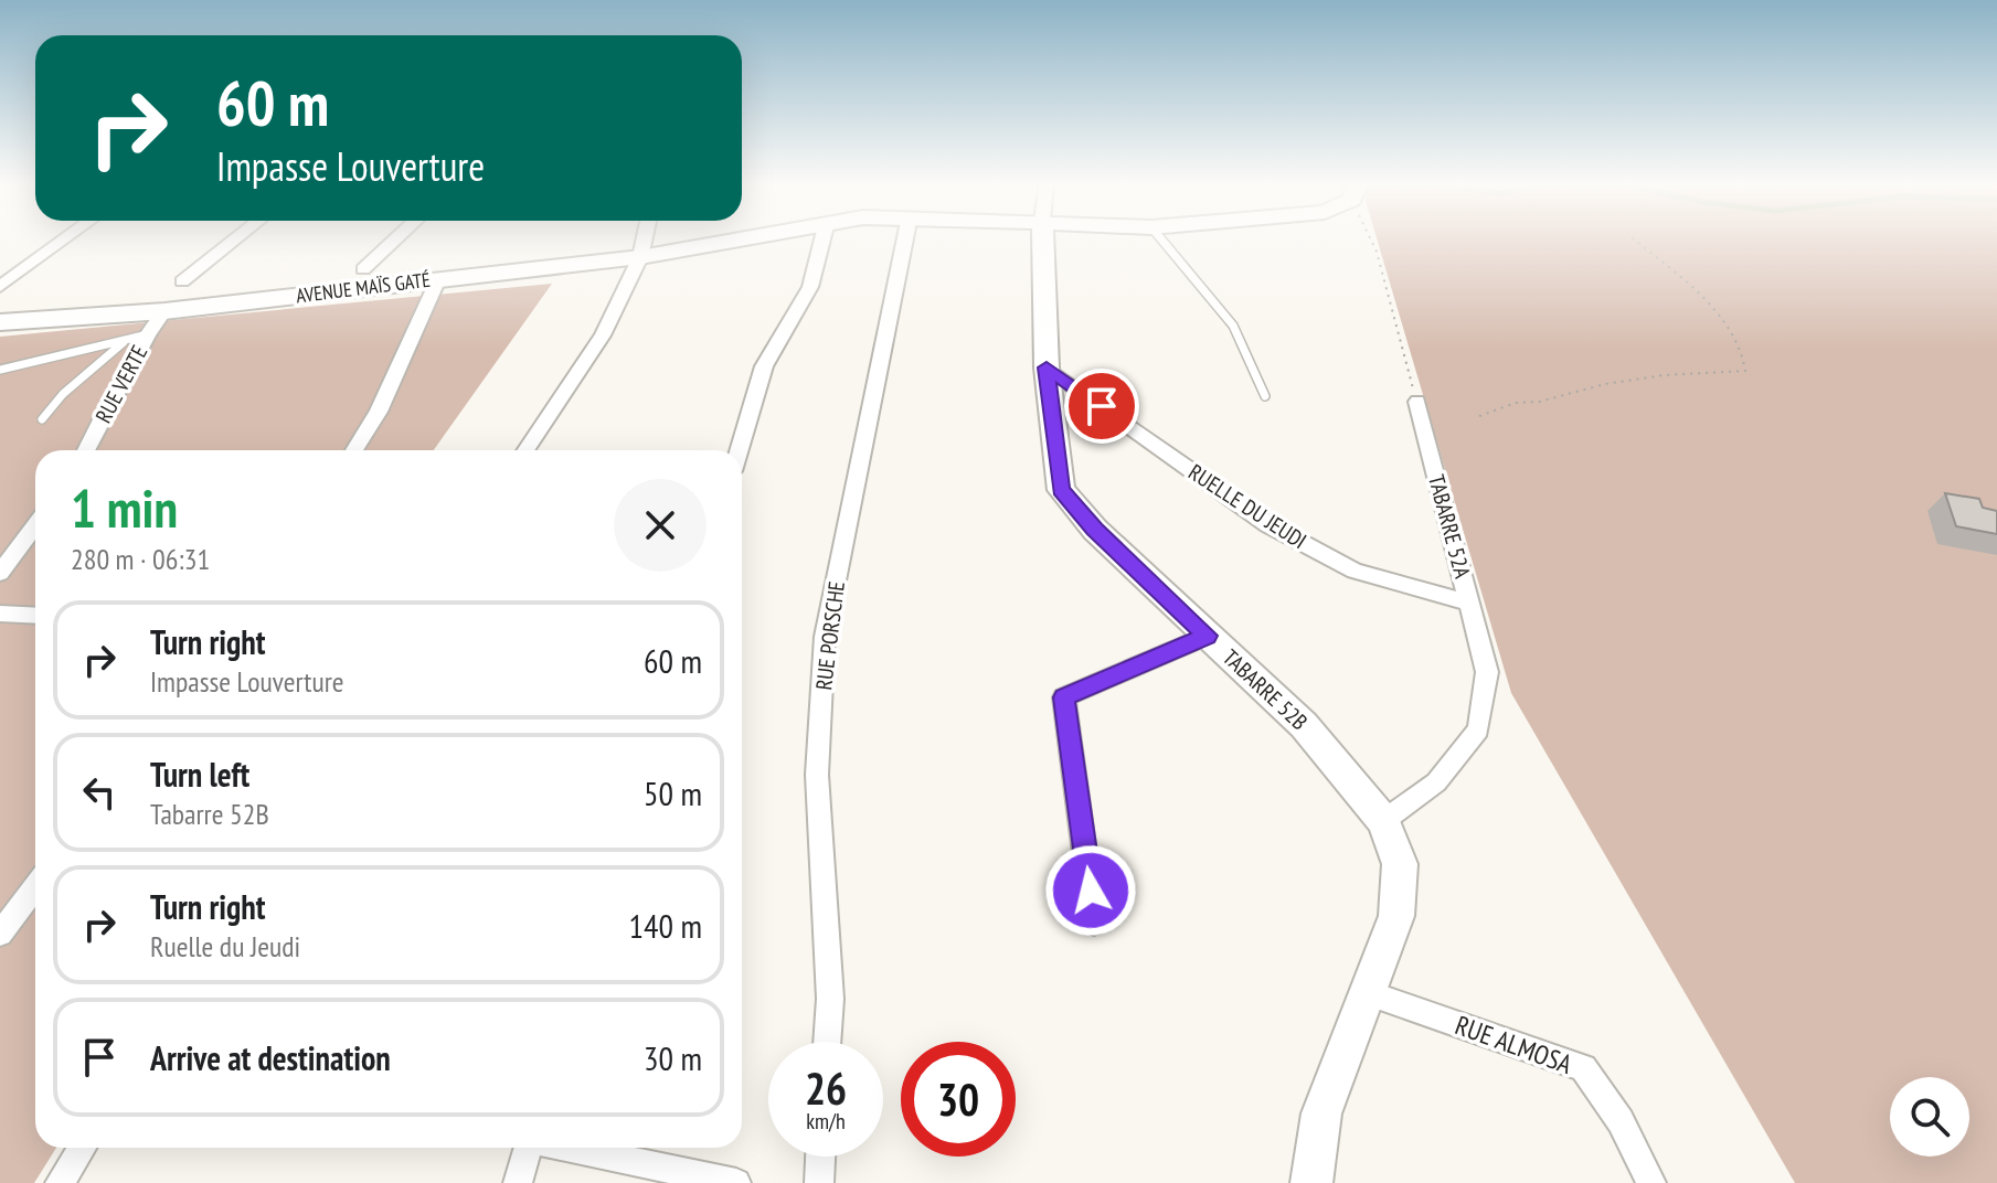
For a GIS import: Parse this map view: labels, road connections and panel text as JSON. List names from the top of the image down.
{
  "streets": {
    "street": [
      "AVENUE MAÏS GATÉ",
      "RUE VERTE",
      "RUELLE DU JEUDI",
      "TABARRE 52A",
      "RUE PORSCHE",
      "TABARRE 52B",
      "RUE ALMOSA"
    ]
  },
  "crossings": [
    ["AVENUE MAÏS GATÉ", "RUE VERTE"],
    ["RUELLE DU JEUDI", "TABARRE 52A"],
    ["RUELLE DU JEUDI", "TABARRE 52B"],
    ["TABARRE 52A", "TABARRE 52B"],
    ["TABARRE 52B", "RUE ALMOSA"]
  ],
  "page": {
    "turn": ["60 m", "Impasse Louverture"],
    "heading": ["1 min", "280 m · 06:31"],
    "list": [
      {
        "name": "Turn right",
        "note": "Impasse Louverture",
        "value": "60 m"
      },
      {
        "name": "Turn left",
        "note": "Tabarre 52B",
        "value": "50 m"
      },
      {
        "name": "Turn right",
        "note": "Ruelle du Jeudi",
        "value": "140 m"
      },
      {
        "name": "Arrive at destination",
        "value": "30 m"
      }
    ],
    "speed": "26 km/h",
    "limit": "30"
  }
}
